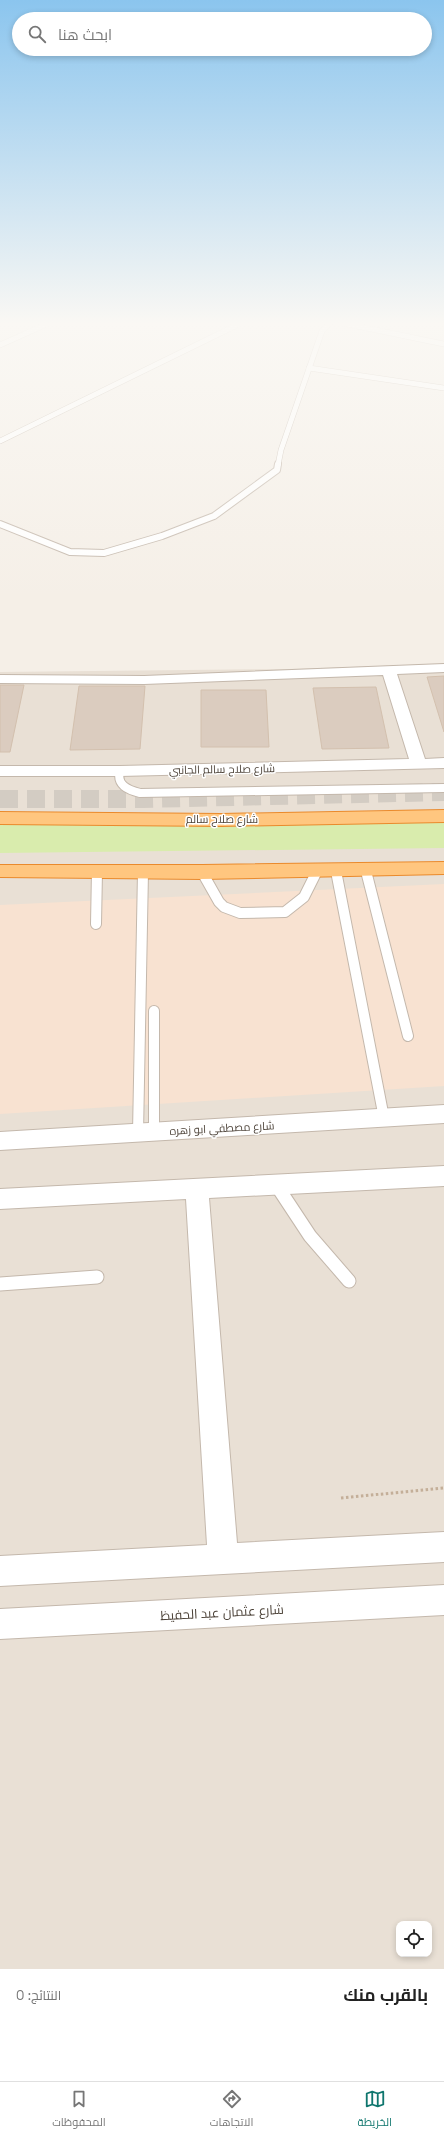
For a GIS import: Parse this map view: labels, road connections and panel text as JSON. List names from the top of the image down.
{
  "streets": {
    "highway": ["شارع صلاح سالم"],
    "street": ["شارع صلاح سالم الجانبي", "شارع مصطفي ابو زهره", "شارع عثمان عبد الحفيظ"]
  },
  "page": {
    "search": "ابحث هنا",
    "heading": ["بالقرب منك", "النتائج: 0"],
    "nav": ["الخريطة", "الاتجاهات", "المحفوظات"]
  }
}
